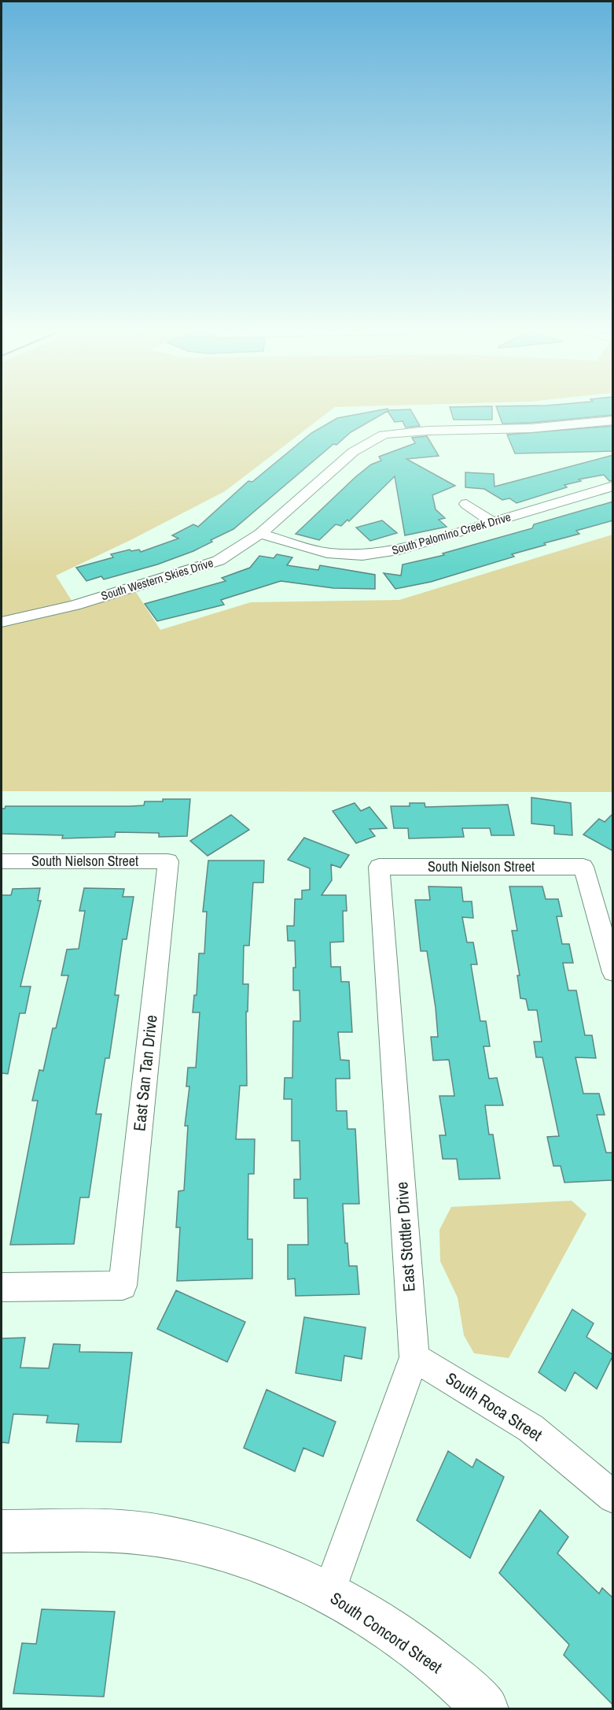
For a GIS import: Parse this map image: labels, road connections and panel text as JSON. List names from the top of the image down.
{
  "streets": {
    "street": [
      "South Palomino Creek Drive",
      "South Western Skies Drive",
      "South Nielson Street",
      "East San Tan Drive",
      "East Stottler Drive",
      "South Roca Street",
      "South Concord Street"
    ]
  },
  "crossings": [
    ["South Palomino Creek Drive", "South Western Skies Drive"],
    ["South Nielson Street", "East San Tan Drive"],
    ["South Nielson Street", "East Stottler Drive"],
    ["East Stottler Drive", "South Roca Street"],
    ["East Stottler Drive", "South Concord Street"]
  ]
}
